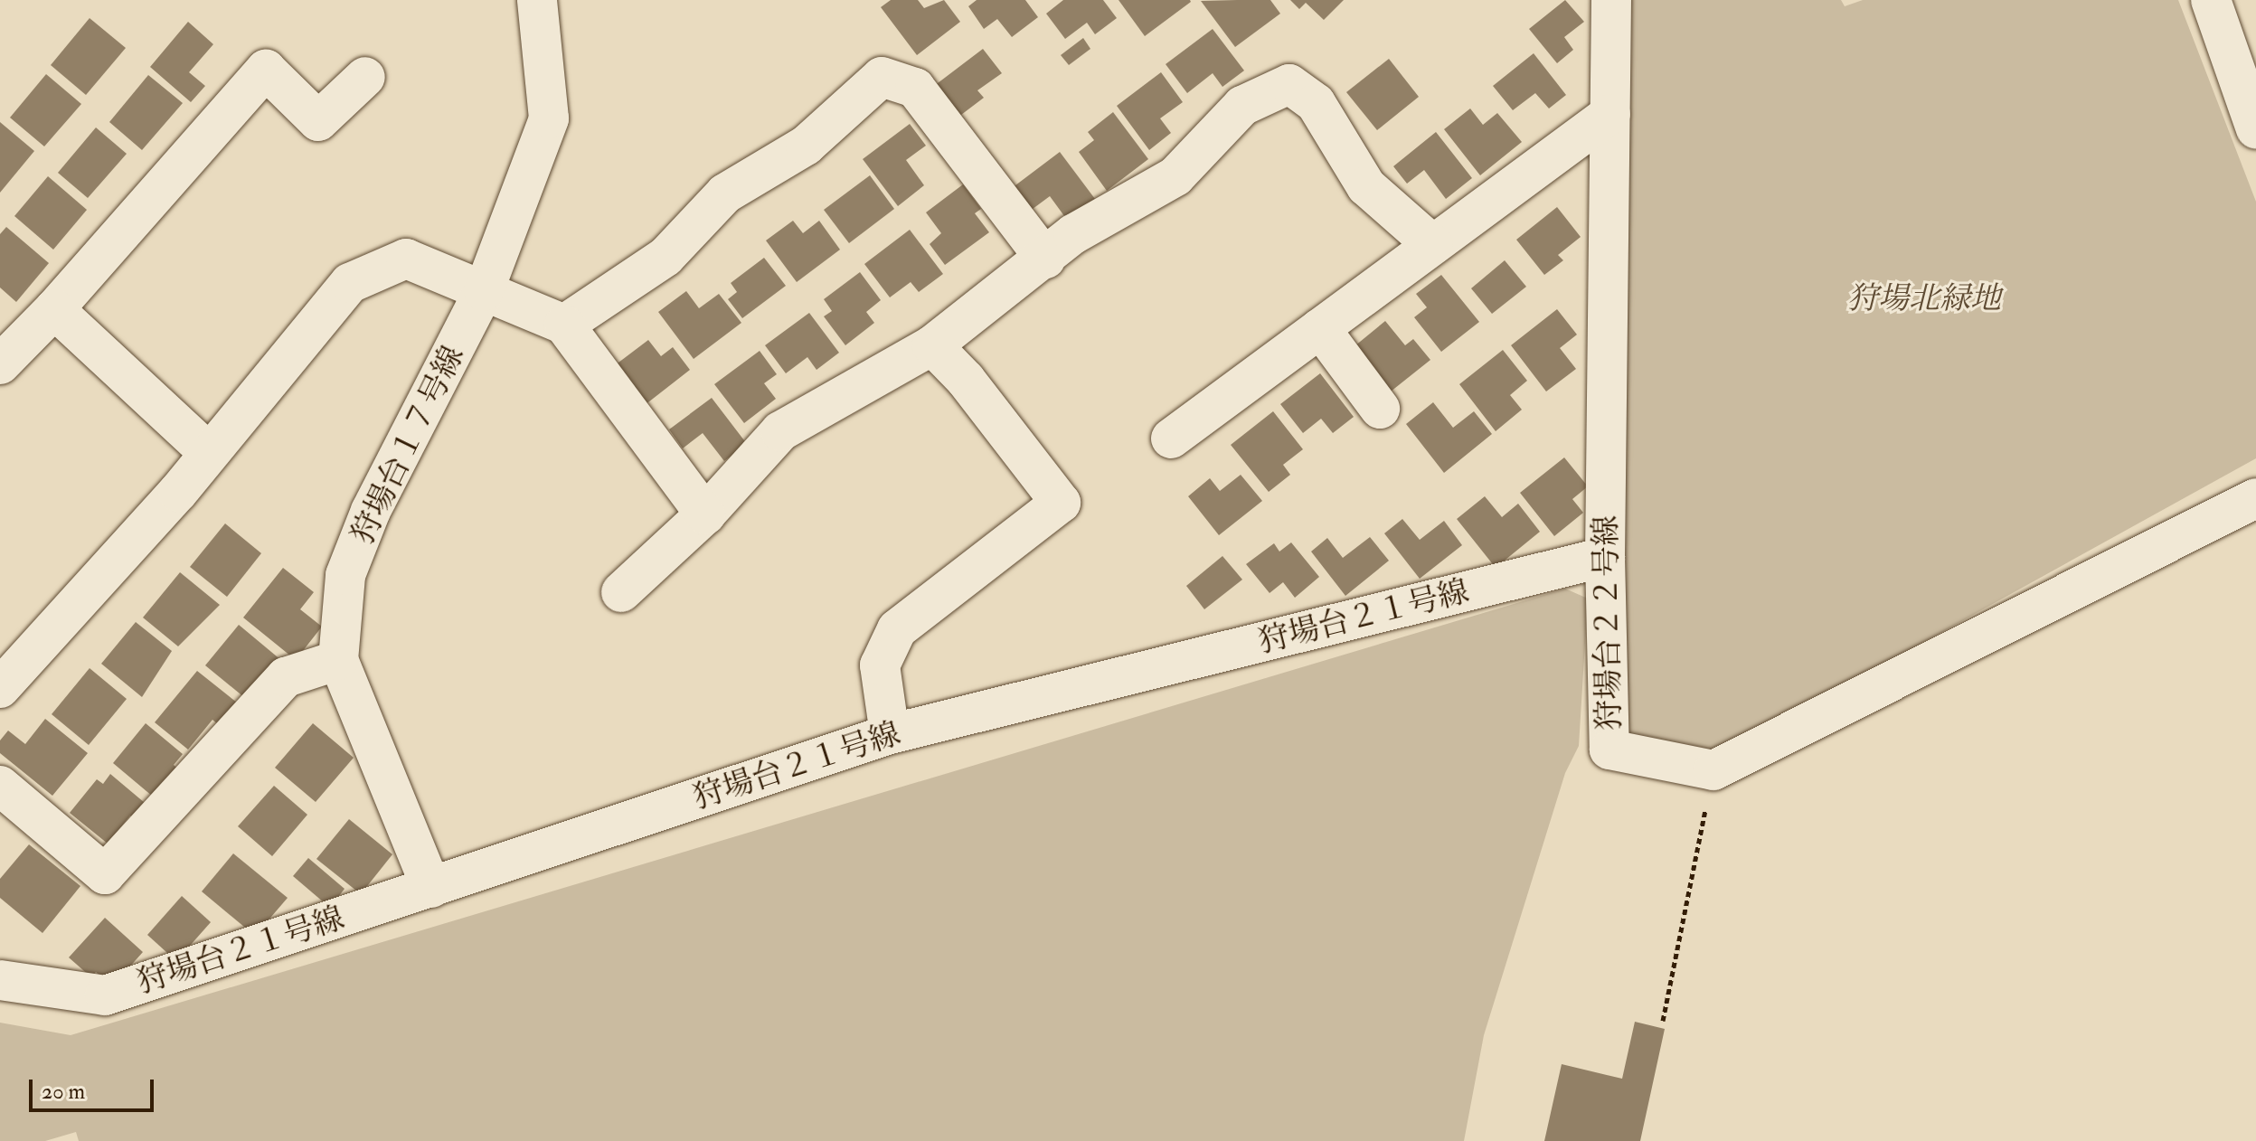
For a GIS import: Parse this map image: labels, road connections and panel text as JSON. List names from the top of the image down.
{
  "streets": {
    "street": ["狩場台１７号線", "狩場台２１号線", "狩場台２２号線"]
  },
  "crossings": [
    ["狩場台１７号線", "狩場台２１号線"],
    ["狩場台２１号線", "狩場台２２号線"]
  ],
  "parks": ["狩場北緑地"],
  "scale_bar": "20 m"
}
